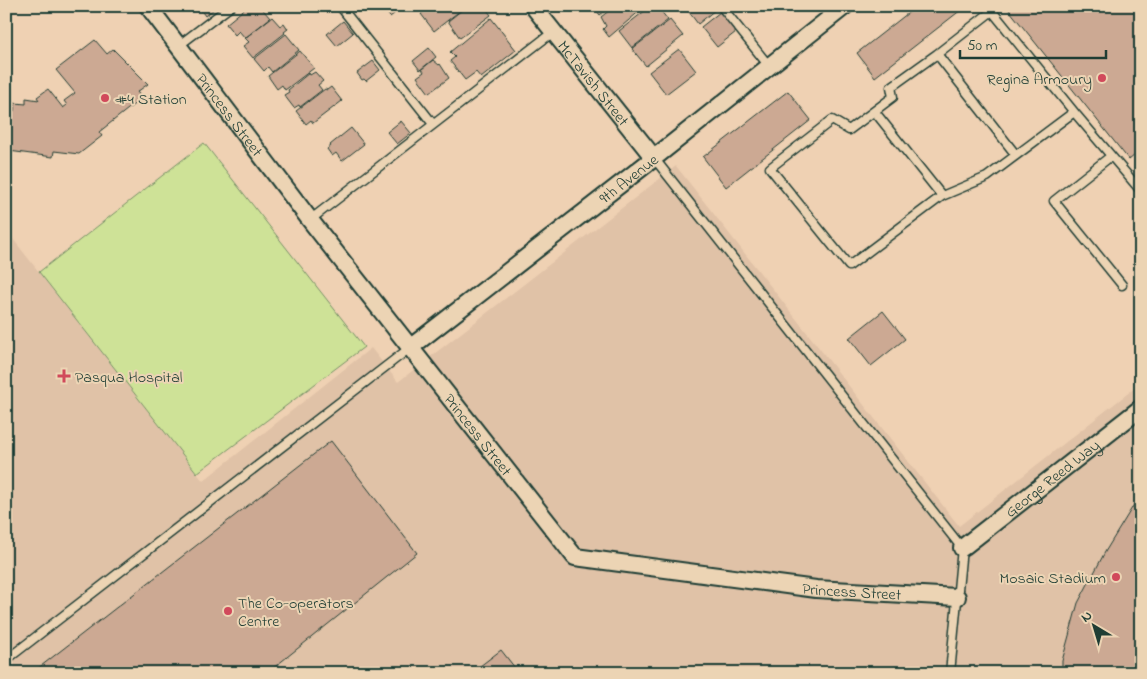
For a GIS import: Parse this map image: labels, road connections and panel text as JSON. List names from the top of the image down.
{
  "streets": {
    "street": [
      "McTavish Street",
      "Princess Street",
      "9th Avenue",
      "George Reed Way"
    ]
  },
  "crossings": [
    ["McTavish Street", "9th Avenue"],
    ["Princess Street", "9th Avenue"]
  ],
  "places": {
    "other": [
      "Regina Armoury",
      "#4 Station",
      "Mosaic Stadium",
      "The Co-operators Centre"
    ],
    "health": ["Pasqua Hospital"]
  },
  "scale_bar": "50 m",
  "north": "top left"
}
